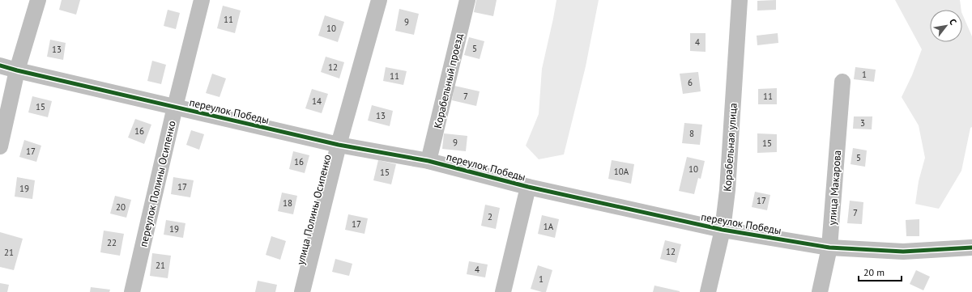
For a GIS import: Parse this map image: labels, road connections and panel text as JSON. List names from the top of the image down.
{
  "streets": {
    "street": [
      "Корабельный проезд",
      "переулок Победы",
      "Корабельная улица",
      "переулок Полины Осипенко",
      "улица Макарова",
      "улица Полины Осипенко"
    ]
  },
  "crossings": [
    ["Корабельный проезд", "переулок Победы"],
    ["переулок Победы", "Корабельная улица"],
    ["переулок Победы", "переулок Полины Осипенко"],
    ["переулок Победы", "улица Макарова"],
    ["переулок Победы", "улица Полины Осипенко"]
  ],
  "house_numbers": [
    "11",
    "9",
    "10",
    "4",
    "5",
    "13",
    "12",
    "1",
    "11",
    "6",
    "7",
    "11",
    "14",
    "15",
    "13",
    "3",
    "16",
    "8",
    "9",
    "15",
    "17",
    "5",
    "16",
    "10",
    "10А",
    "15",
    "17",
    "19",
    "17",
    "18",
    "20",
    "7",
    "2",
    "17",
    "1А",
    "19",
    "22",
    "12",
    "21",
    "21",
    "4",
    "1"
  ],
  "scale_bar": "20 m",
  "north": "top right"
}
